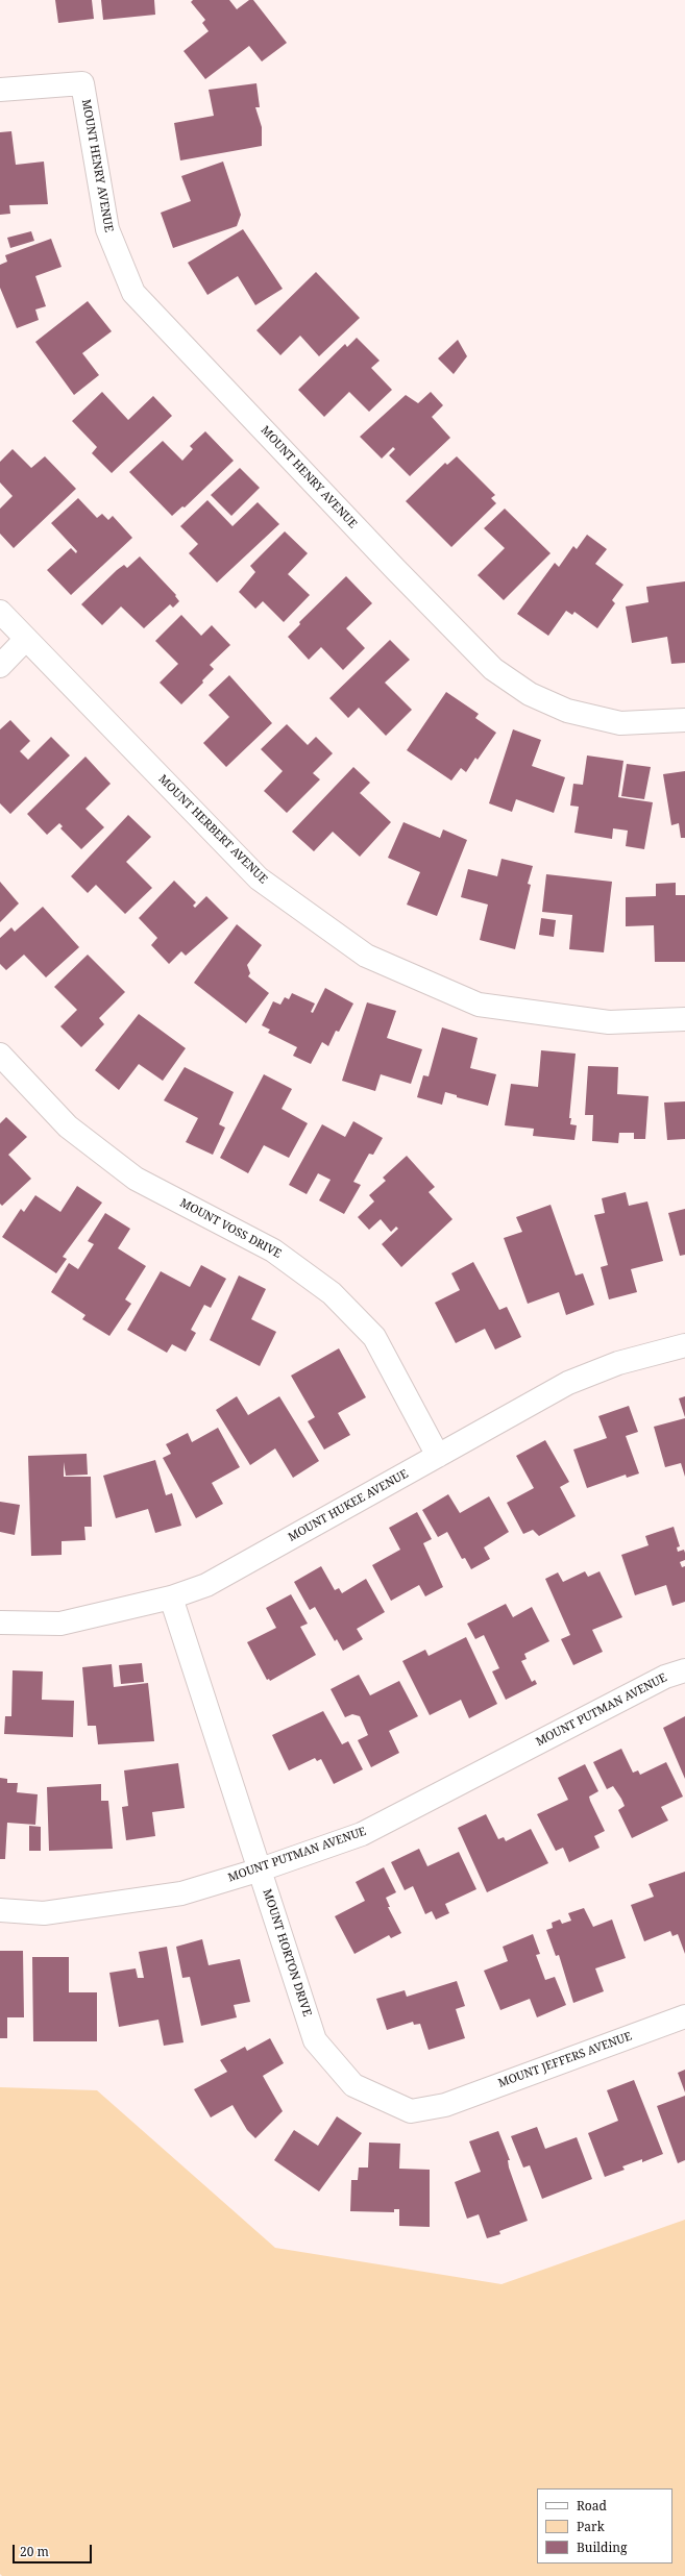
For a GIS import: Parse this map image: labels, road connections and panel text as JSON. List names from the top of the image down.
{
  "streets": {
    "street": [
      "MOUNT HENRY AVENUE",
      "MOUNT HERBERT AVENUE",
      "MOUNT VOSS DRIVE",
      "MOUNT HUKEE AVENUE",
      "MOUNT PUTMAN AVENUE",
      "MOUNT HORTON DRIVE",
      "MOUNT JEFFERS AVENUE"
    ]
  },
  "crossings": [
    ["MOUNT VOSS DRIVE", "MOUNT HUKEE AVENUE"],
    ["MOUNT HUKEE AVENUE", "MOUNT HORTON DRIVE"],
    ["MOUNT PUTMAN AVENUE", "MOUNT HORTON DRIVE"],
    ["MOUNT HORTON DRIVE", "MOUNT JEFFERS AVENUE"]
  ],
  "legend": ["Road", "Park", "Building"],
  "scale_bar": "20 m"
}
